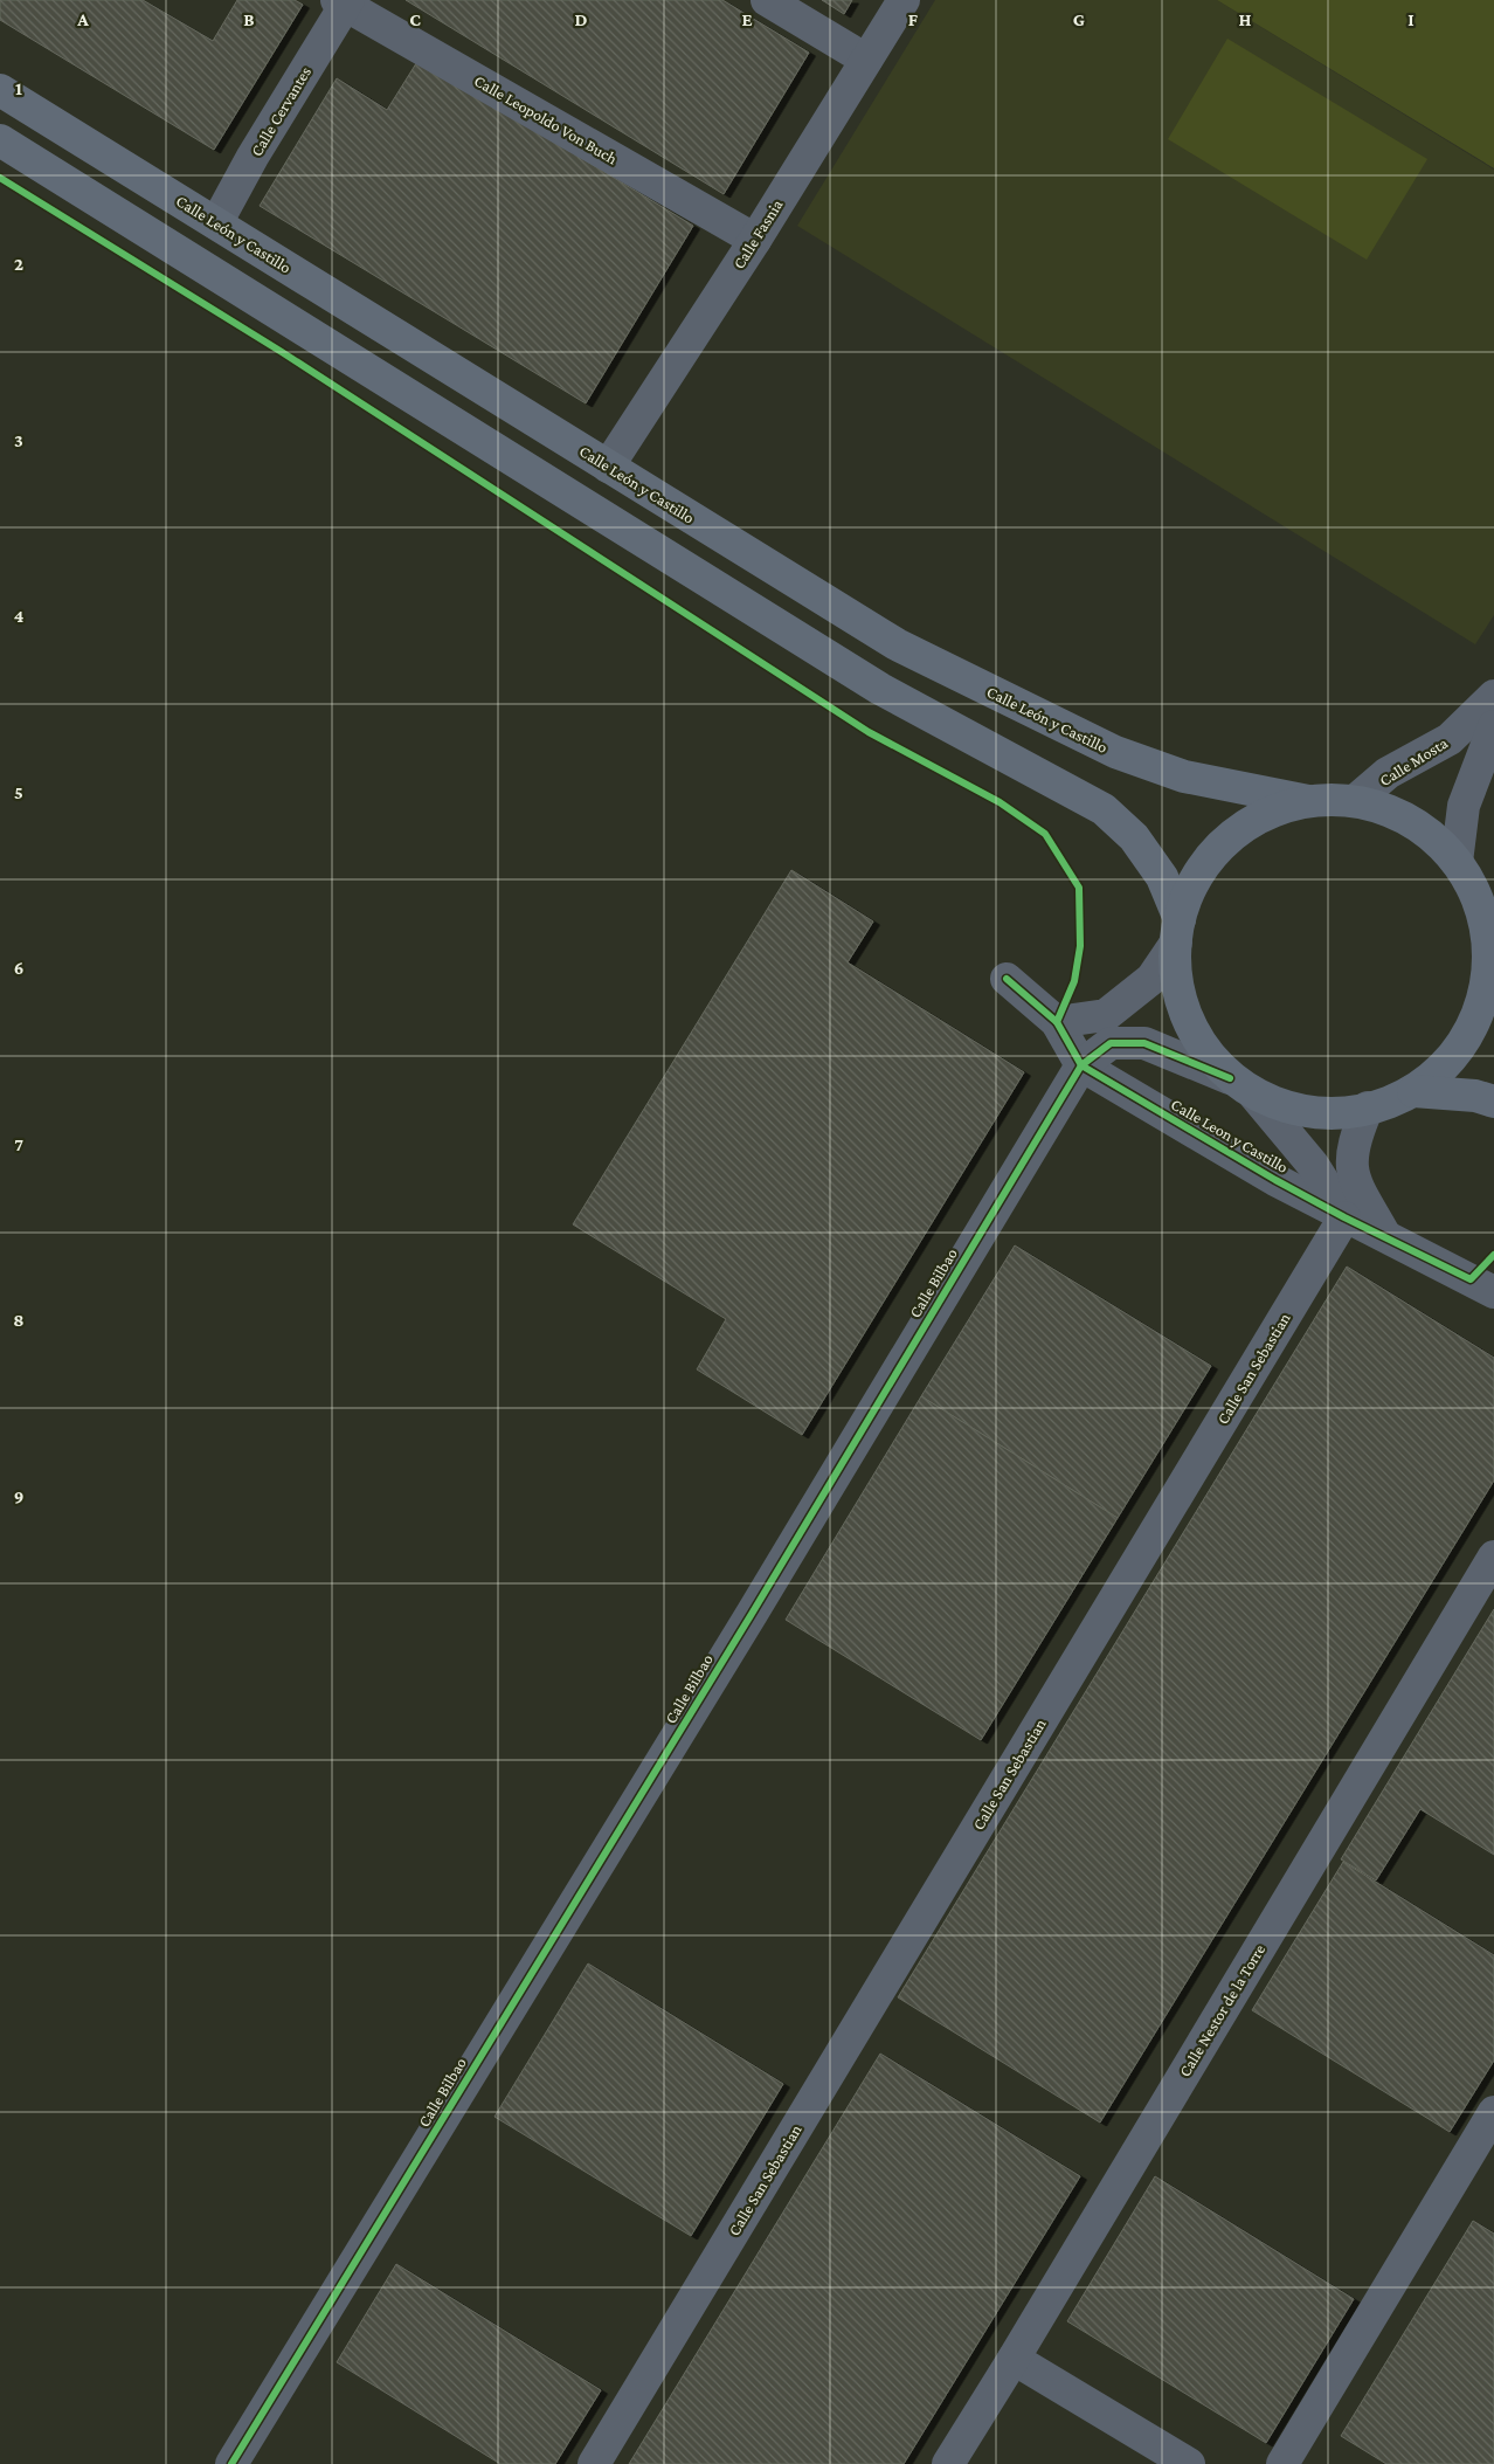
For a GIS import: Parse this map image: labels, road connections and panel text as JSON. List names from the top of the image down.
{
  "streets": {
    "main road": ["Calle León y Castillo"],
    "street": [
      "Calle Cervantes",
      "Calle Leopoldo Von Buch",
      "Calle Fasnia",
      "Calle Mosta",
      "Calle Leon y Castillo",
      "Calle Bilbao",
      "Calle San Sebastian",
      "Calle Nestor de la Torre"
    ]
  },
  "crossings": [
    ["Calle Cervantes", "Calle Leopoldo Von Buch"],
    ["Calle Cervantes", "Calle León y Castillo"],
    ["Calle Leopoldo Von Buch", "Calle Fasnia"],
    ["Calle León y Castillo", "Calle Fasnia"],
    ["Calle Leon y Castillo", "Calle Bilbao"],
    ["Calle Leon y Castillo", "Calle San Sebastian"]
  ],
  "grid": {
    "columns": [
      "A",
      "B",
      "C",
      "D",
      "E",
      "F",
      "G",
      "H",
      "I"
    ],
    "rows": [
      "1",
      "2",
      "3",
      "4",
      "5",
      "6",
      "7",
      "8",
      "9"
    ]
  }
}
